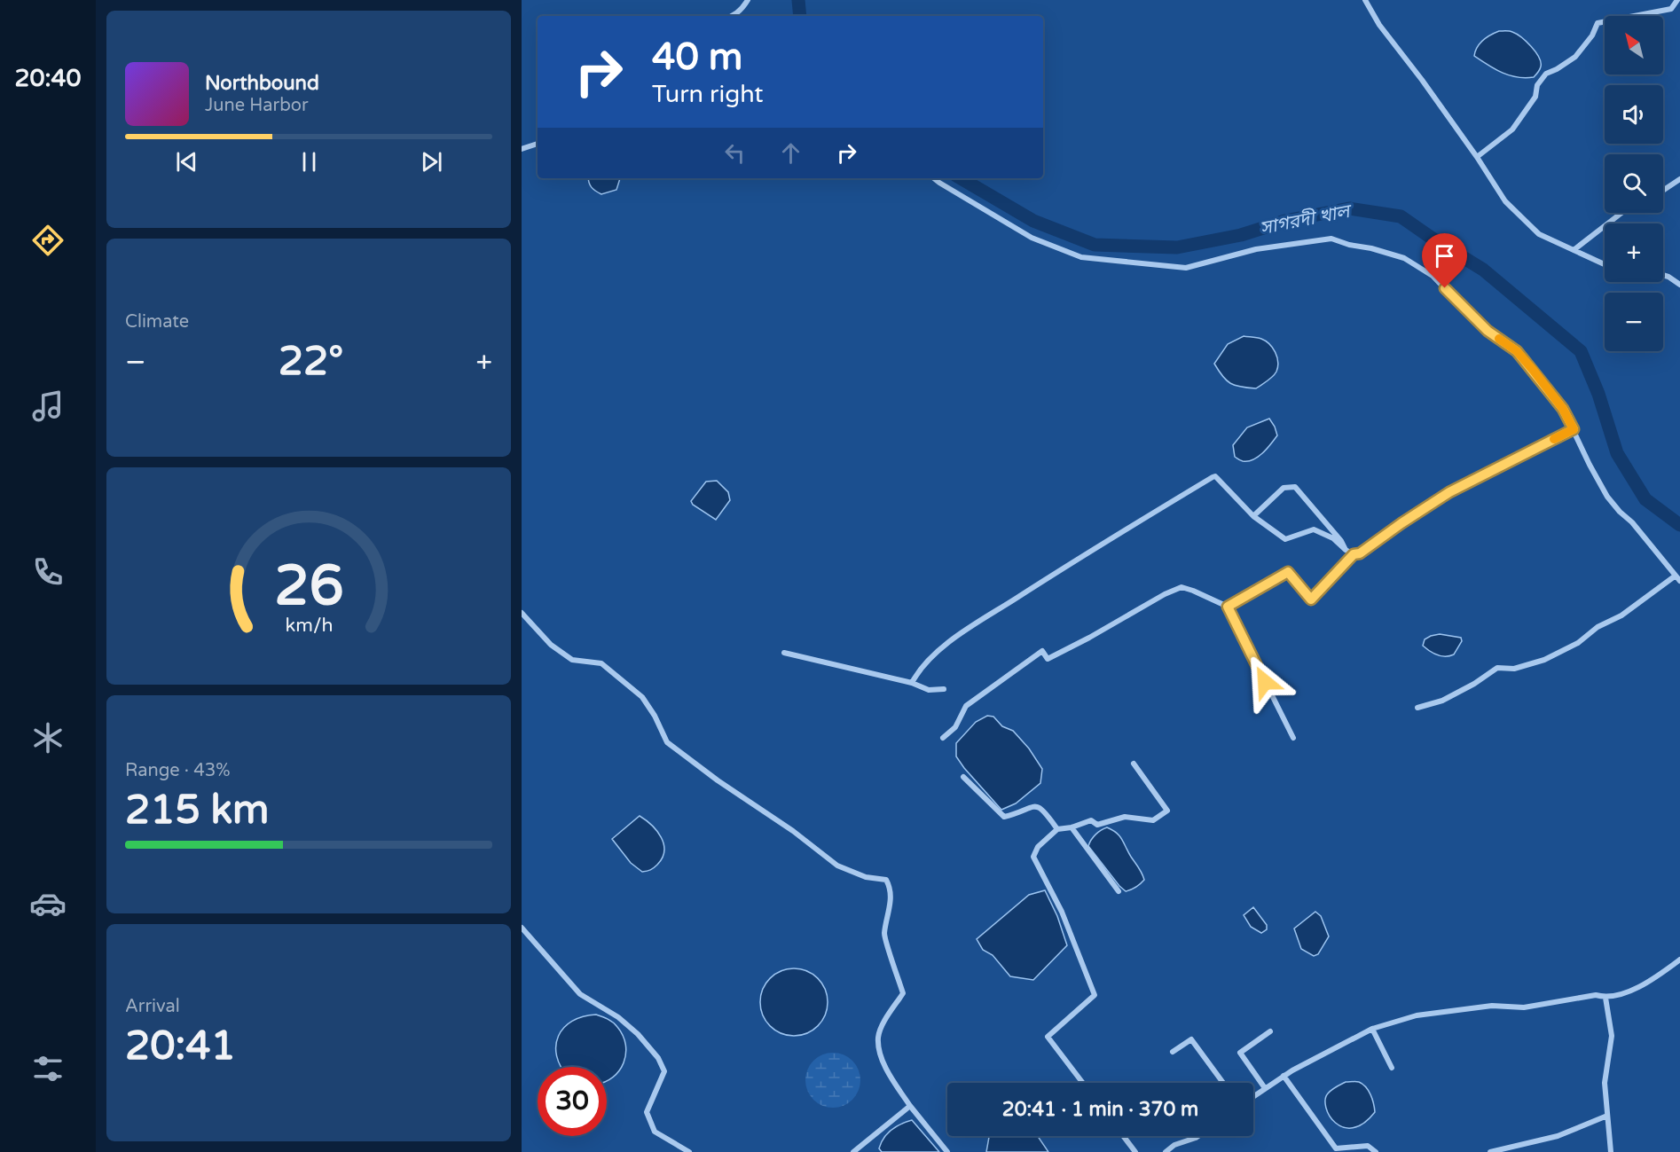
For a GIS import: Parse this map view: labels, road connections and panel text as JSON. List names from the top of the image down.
{
  "water": ["সাগরদী খাল"],
  "north": "top left",
  "page": {
    "tabs": "20:40",
    "map_buttons": ["+", "−"],
    "turn": ["40 m", "Turn right"],
    "song": ["Northbound", "June Harbor"],
    "tile": [
      "Climate",
      ["Range · 43%", "215 km"],
      ["Arrival", "20:41"]
    ],
    "heat": ["−", "22°", "+"],
    "limit": "30",
    "trip": "20:41 · 1 min · 370 m",
    "gauge": ["26", "km/h"]
  }
}
